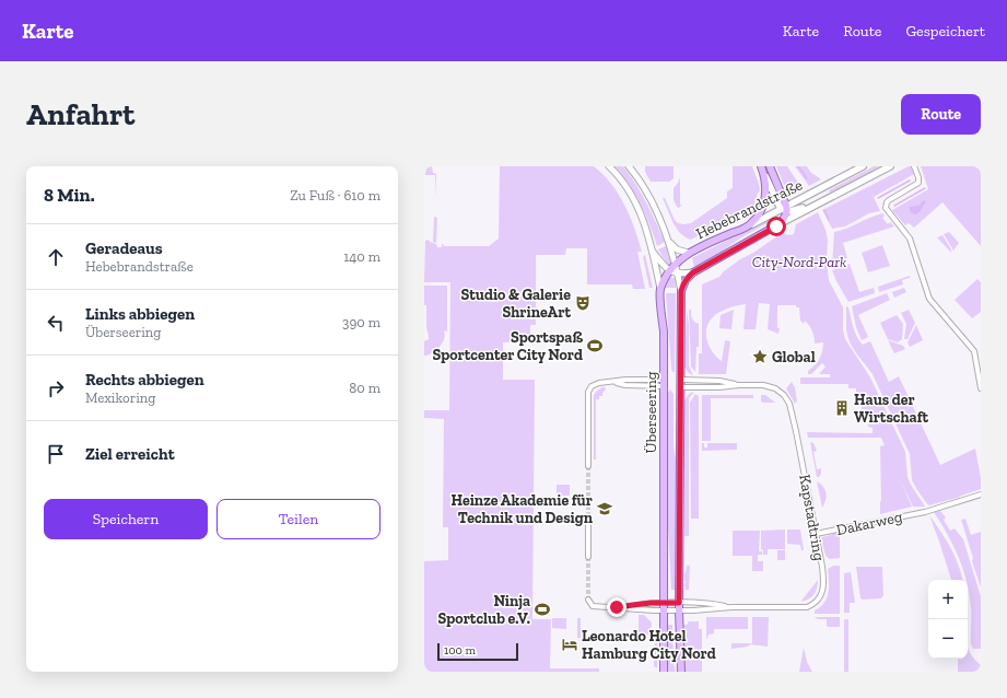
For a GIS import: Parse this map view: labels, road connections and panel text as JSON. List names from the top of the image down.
{
  "streets": {
    "main road": ["Hebebrandstraße", "Überseering"],
    "street": ["Kapstadtring", "Dakarweg"]
  },
  "crossings": [
    ["Hebebrandstraße", "Überseering"],
    ["Überseering", "Kapstadtring"],
    ["Kapstadtring", "Dakarweg"]
  ],
  "parks": ["City-Nord-Park"],
  "places": {
    "theatre": ["Studio & Galerie ShrineArt"],
    "sports": ["Sportspaß Sportcenter City Nord", "Ninja Sportclub e.V."],
    "place": ["Global"],
    "building": ["Haus der Wirtschaft"],
    "school or university": ["Heinze Akademie für Technik und Design"],
    "hotel": ["Leonardo Hotel Hamburg City Nord"]
  },
  "scale_bar": "100 m",
  "page": {
    "header": "Karte",
    "nav": ["Karte", "Route", "Gespeichert"],
    "buttons": [
      "Route",
      ["Speichern", "Teilen"]
    ],
    "title": "Anfahrt",
    "heading": ["8 Min.", "Zu Fuß · 610 m"],
    "list": [
      ["Geradeaus", "Hebebrandstraße", "140 m"],
      ["Links abbiegen", "Überseering", "390 m"],
      ["Rechts abbiegen", "Mexikoring", "80 m"],
      "Ziel erreicht"
    ],
    "map_buttons": ["+", "−"],
    "scale": "100 m"
  }
}
